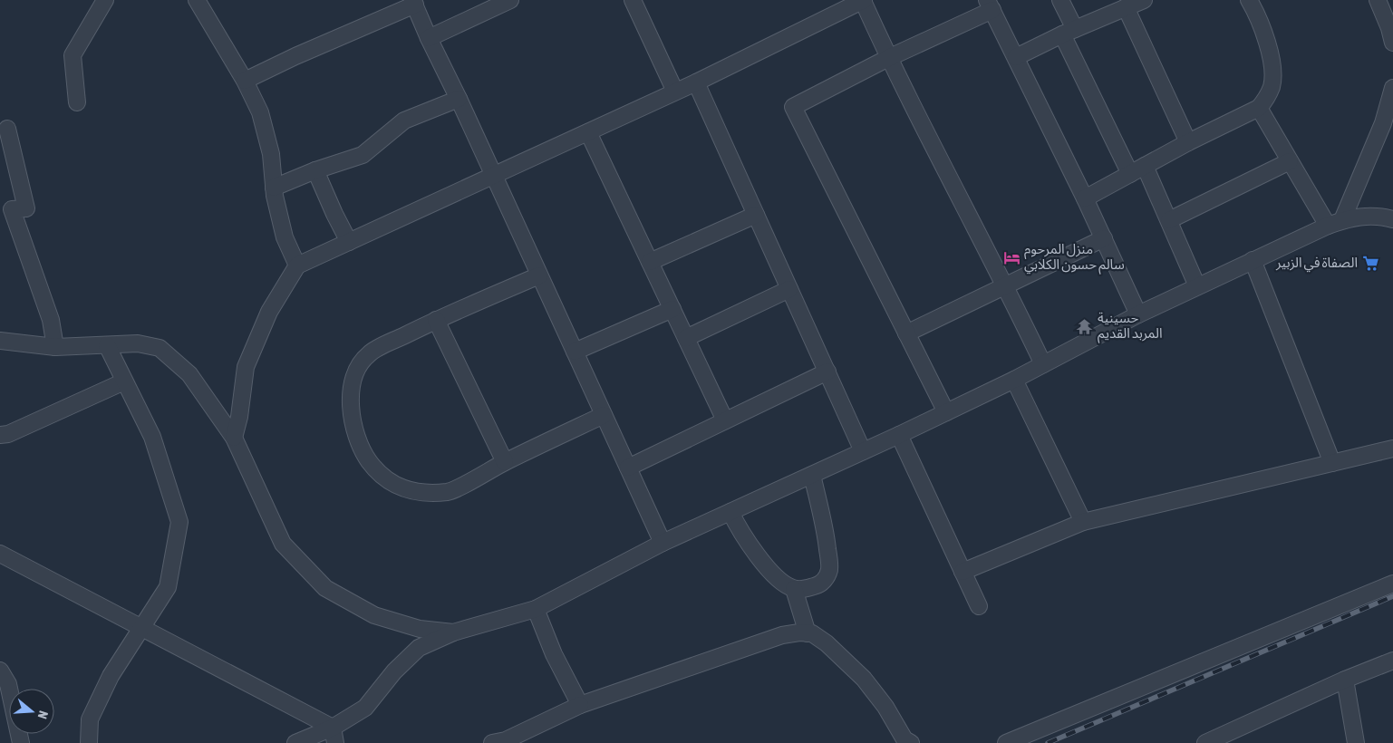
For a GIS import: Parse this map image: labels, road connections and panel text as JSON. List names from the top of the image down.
{
  "places": {
    "hotel": ["منزل المرحوم سالم حسون الكلابي"],
    "supermarket": ["الصفاة في الزبير"],
    "temple": ["حسينية المربد القديم"]
  },
  "north": "right"
}
